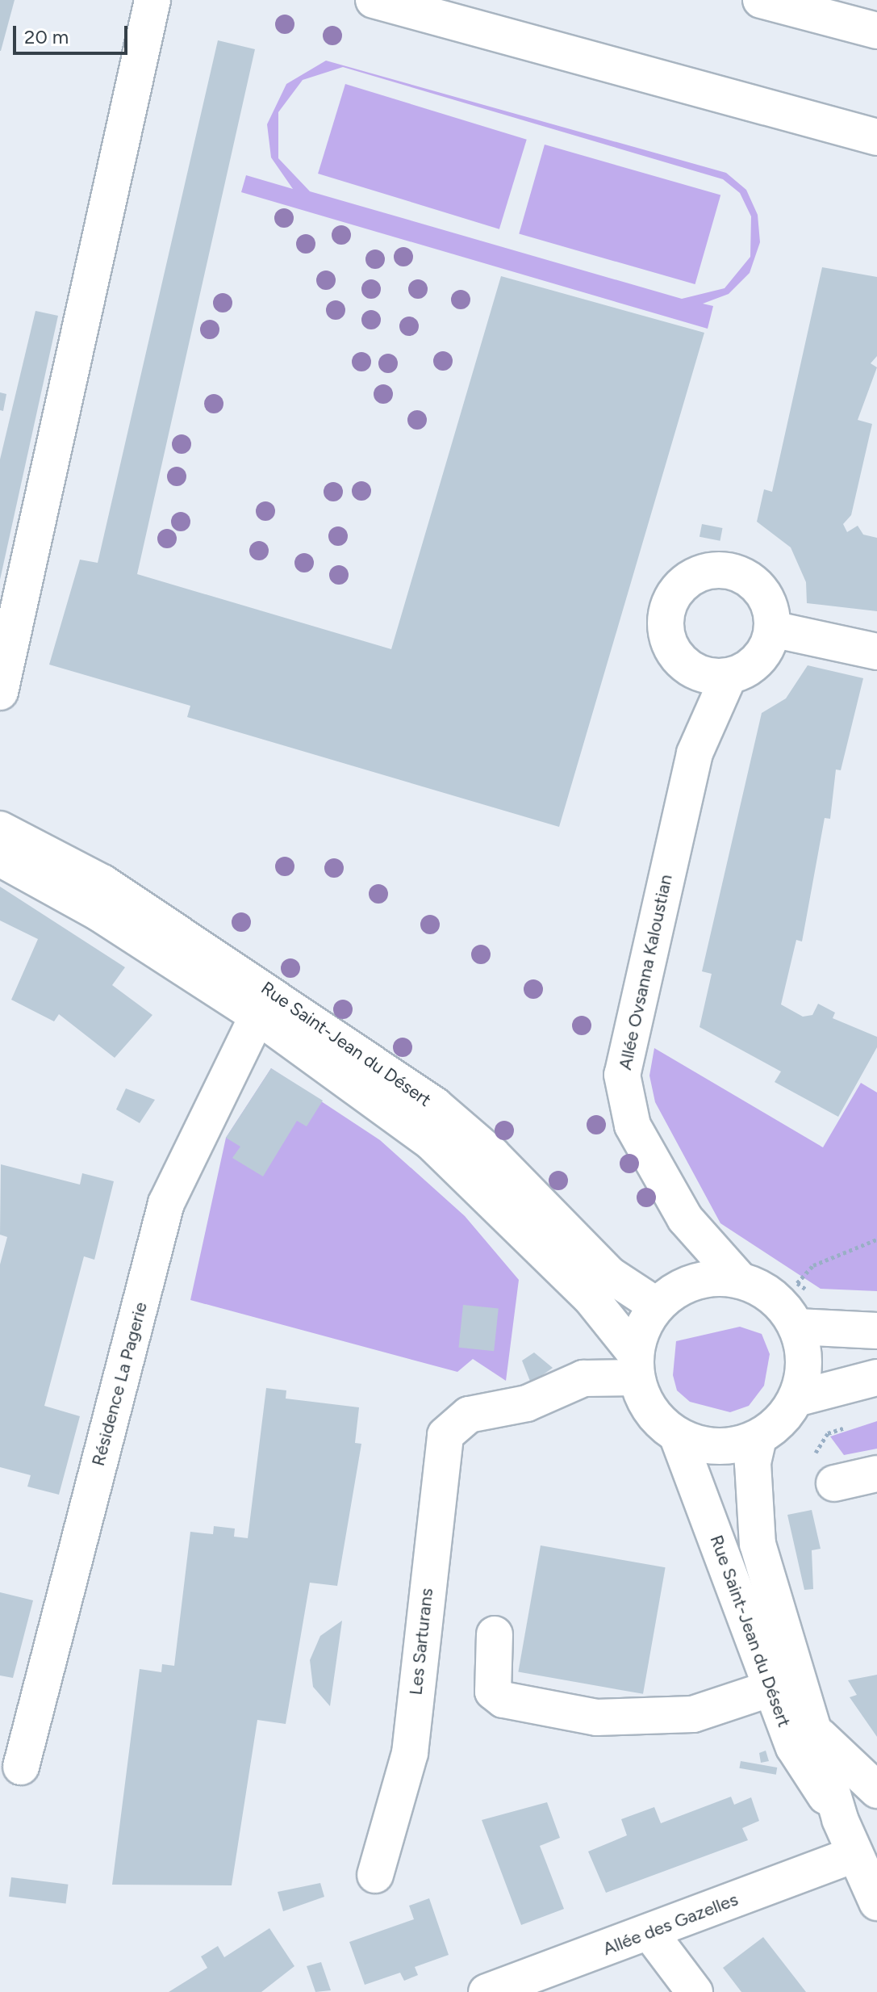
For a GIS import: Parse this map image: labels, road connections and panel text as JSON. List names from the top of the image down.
{
  "streets": {
    "street": [
      "Allée Ovsanna Kaloustian",
      "Rue Saint-Jean du Désert",
      "Résidence La Pagerie",
      "Les Sarturans",
      "Allée des Gazelles"
    ]
  },
  "crossings": [
    ["Allée Ovsanna Kaloustian", "Rue Saint-Jean du Désert"],
    ["Allée Ovsanna Kaloustian", "Les Sarturans"],
    ["Rue Saint-Jean du Désert", "Résidence La Pagerie"],
    ["Rue Saint-Jean du Désert", "Les Sarturans"],
    ["Rue Saint-Jean du Désert", "Allée des Gazelles"]
  ],
  "scale_bar": "20 m"
}
